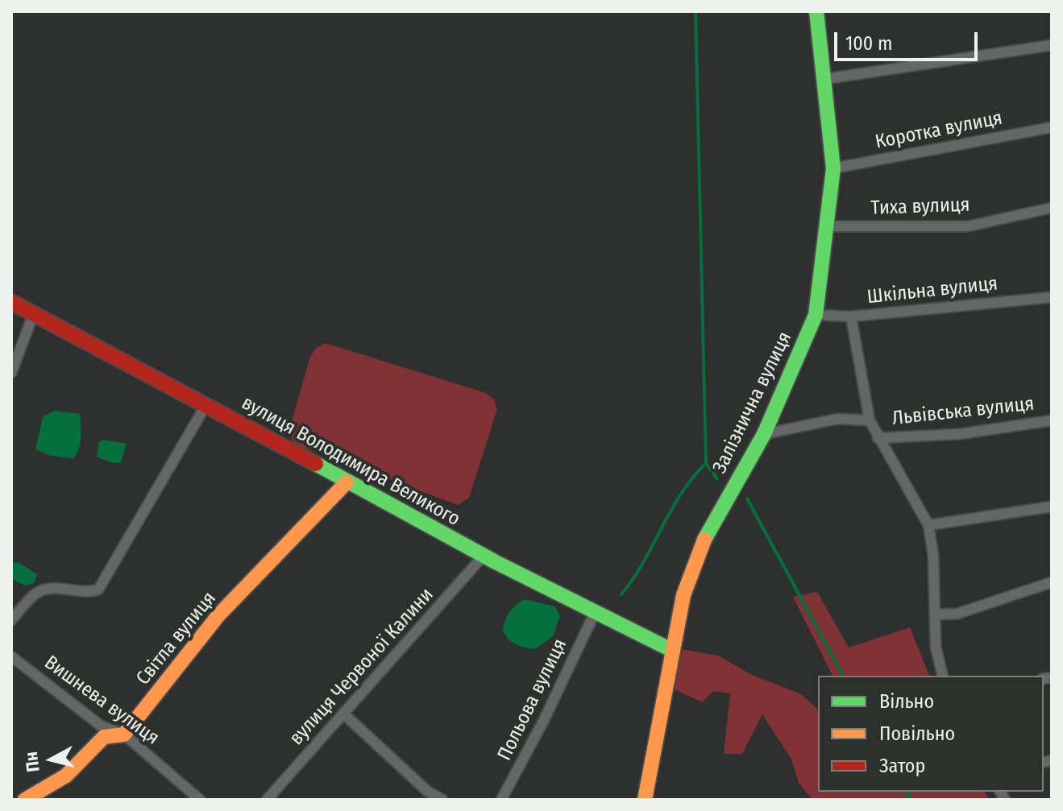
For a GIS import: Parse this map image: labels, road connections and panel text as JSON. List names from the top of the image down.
{
  "streets": {
    "street": [
      "Коротка вулиця",
      "Тиха вулиця",
      "Шкільна вулиця",
      "Залізнична вулиця",
      "Львівська вулиця",
      "вулиця Володимира Великого",
      "Світла вулиця",
      "вулиця Червоної Калини",
      "Польова вулиця",
      "Вишнева вулиця"
    ]
  },
  "crossings": [
    ["Коротка вулиця", "Залізнична вулиця"],
    ["Тиха вулиця", "Залізнична вулиця"],
    ["Шкільна вулиця", "Залізнична вулиця"],
    ["Залізнична вулиця", "вулиця Володимира Великого"],
    ["вулиця Володимира Великого", "Світла вулиця"],
    ["вулиця Володимира Великого", "вулиця Червоної Калини"],
    ["вулиця Володимира Великого", "Польова вулиця"],
    ["Світла вулиця", "Вишнева вулиця"]
  ],
  "legend": ["Вільно", "Повільно", "Затор"],
  "scale_bar": "100 m",
  "north": "left"
}
